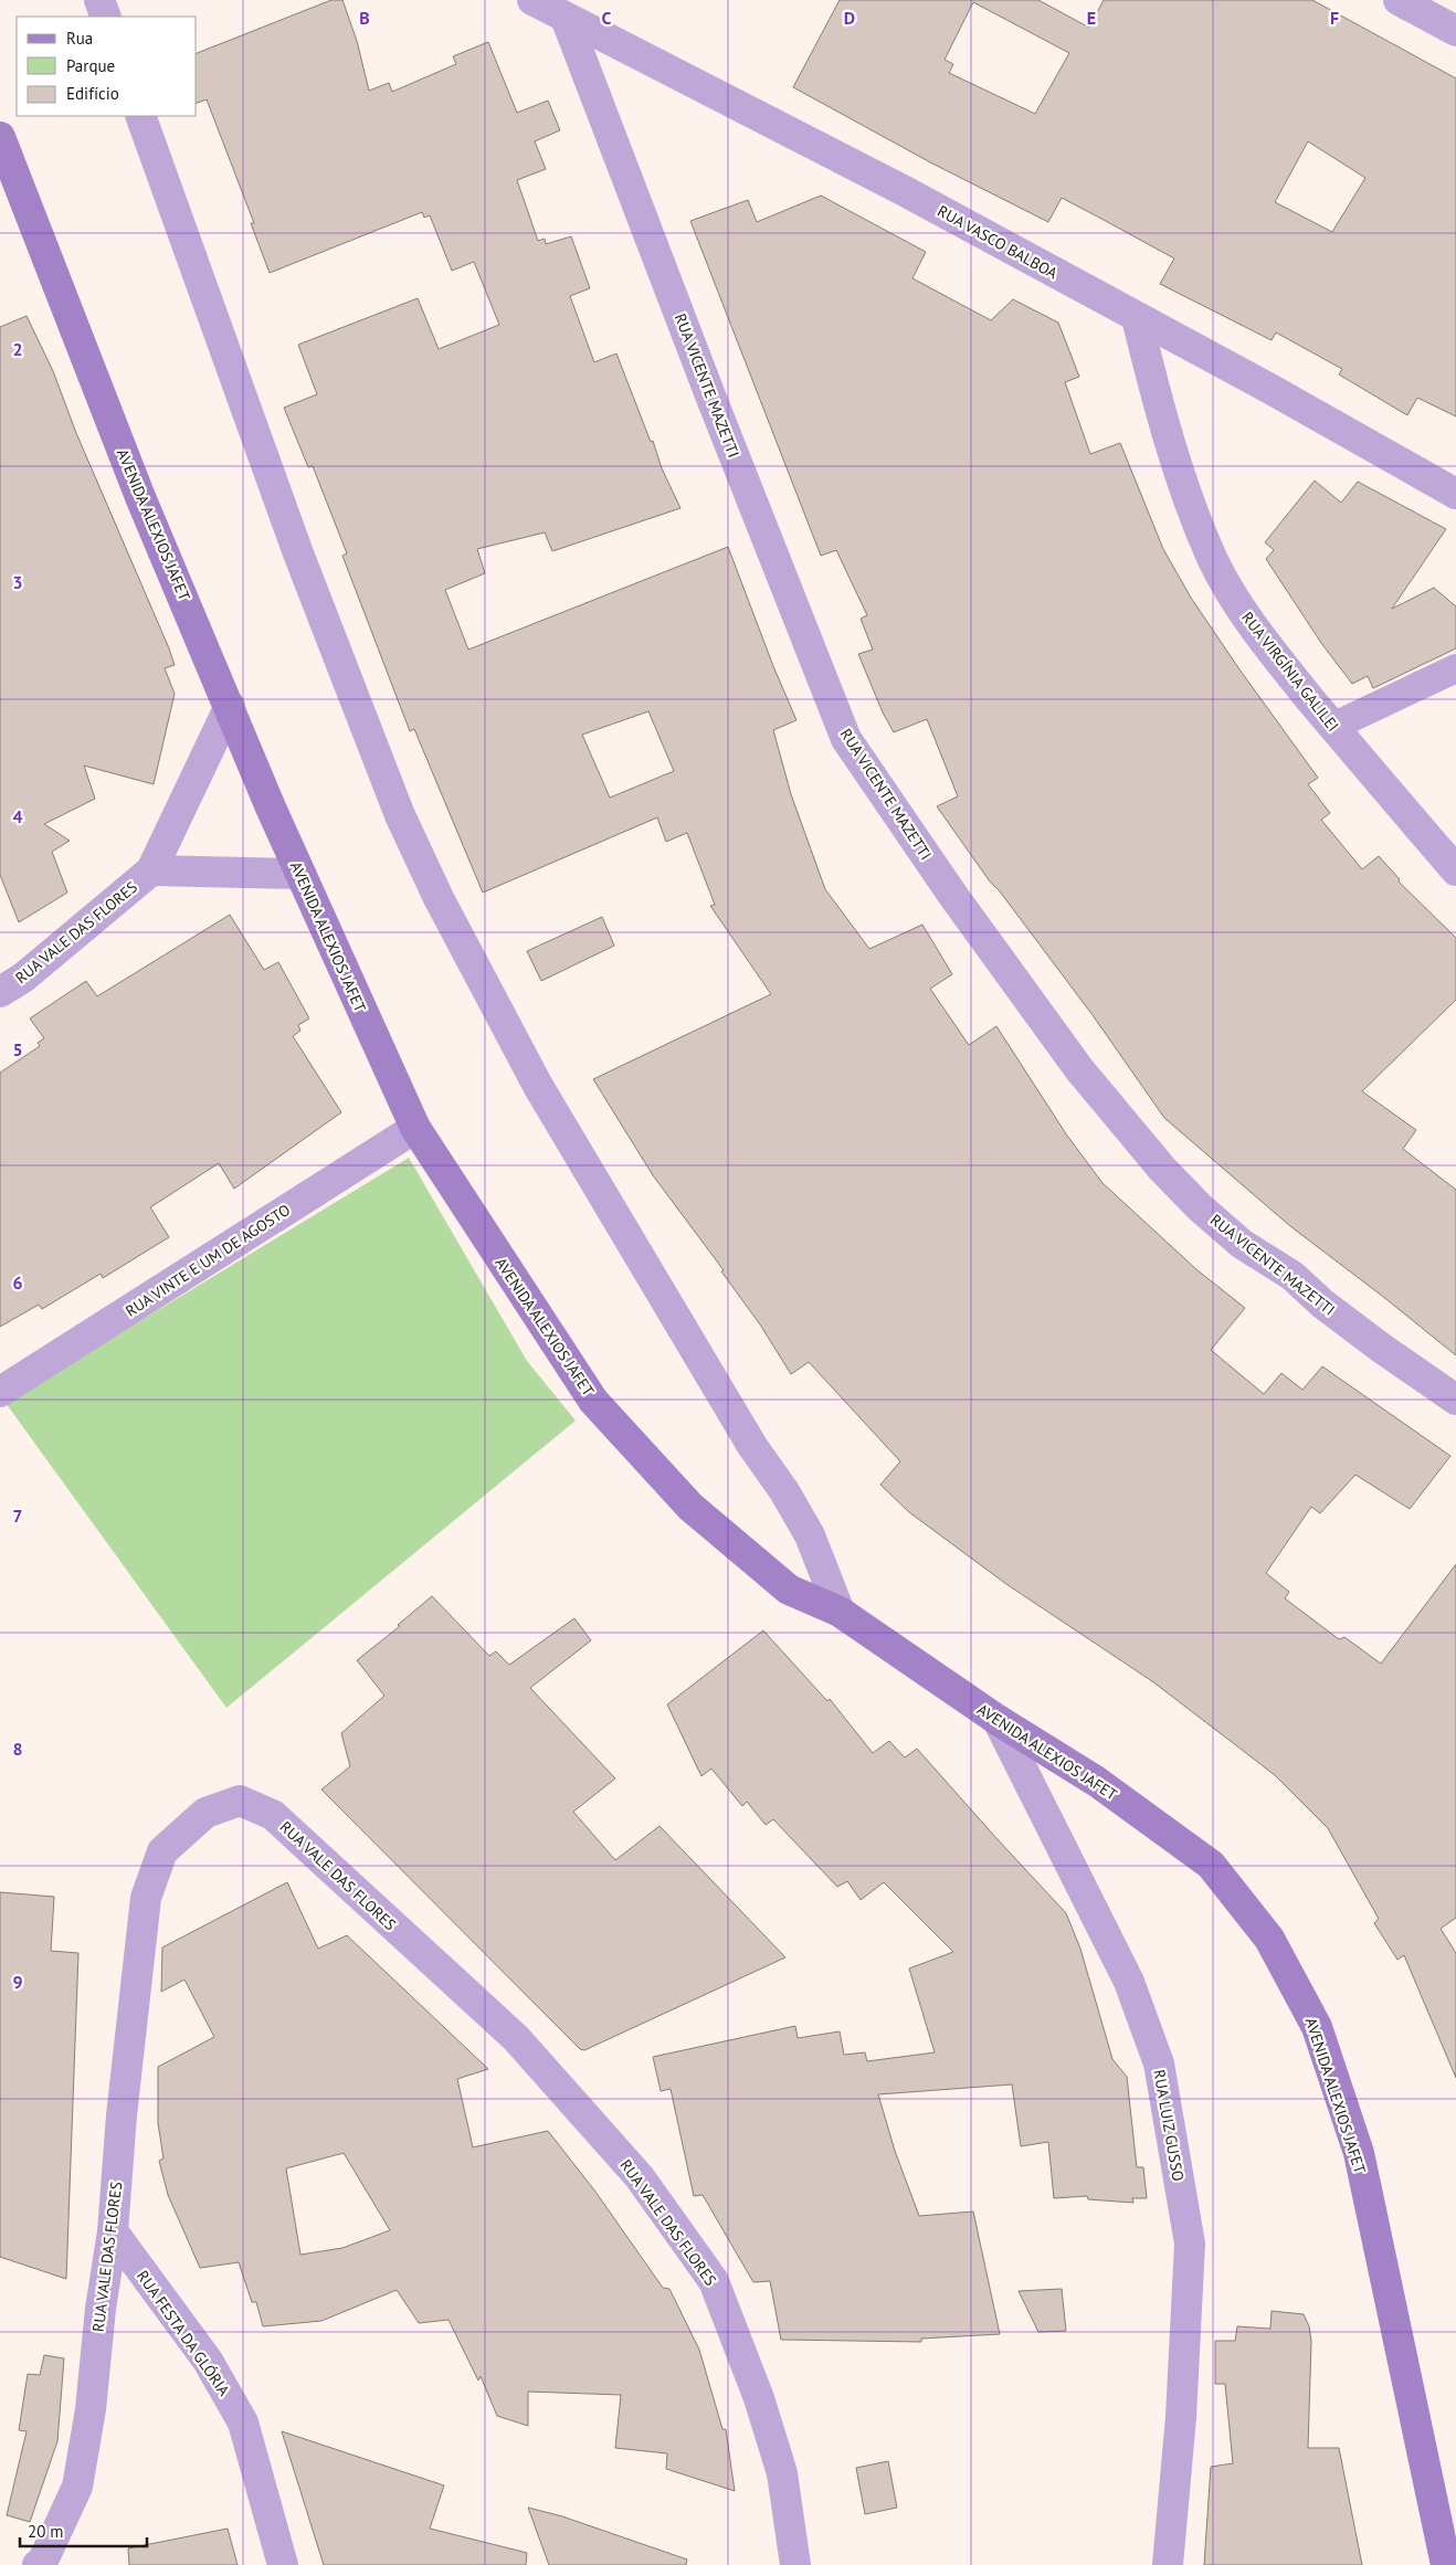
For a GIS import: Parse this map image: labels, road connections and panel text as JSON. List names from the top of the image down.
{
  "streets": {
    "main road": ["AVENIDA ALEXIOS JAFET"],
    "street": [
      "RUA VASCO BALBOA",
      "RUA VICENTE MAZETTI",
      "RUA VIRGÍNIA GALILEI",
      "RUA VALE DAS FLORES",
      "RUA VINTE E UM DE AGOSTO",
      "RUA LUIZ GUSSO",
      "RUA FESTA DA GLÓRIA"
    ]
  },
  "crossings": [
    ["RUA VASCO BALBOA", "RUA VICENTE MAZETTI"],
    ["RUA VASCO BALBOA", "RUA VIRGÍNIA GALILEI"],
    ["AVENIDA ALEXIOS JAFET", "RUA VALE DAS FLORES"],
    ["AVENIDA ALEXIOS JAFET", "RUA VINTE E UM DE AGOSTO"],
    ["AVENIDA ALEXIOS JAFET", "RUA LUIZ GUSSO"],
    ["RUA VALE DAS FLORES", "RUA FESTA DA GLÓRIA"]
  ],
  "legend": ["Rua", "Parque", "Edifício"],
  "scale_bar": "20 m",
  "grid": {
    "columns": [
      "B",
      "C",
      "D",
      "E",
      "F"
    ],
    "rows": [
      "2",
      "3",
      "4",
      "5",
      "6",
      "7",
      "8",
      "9"
    ]
  }
}
